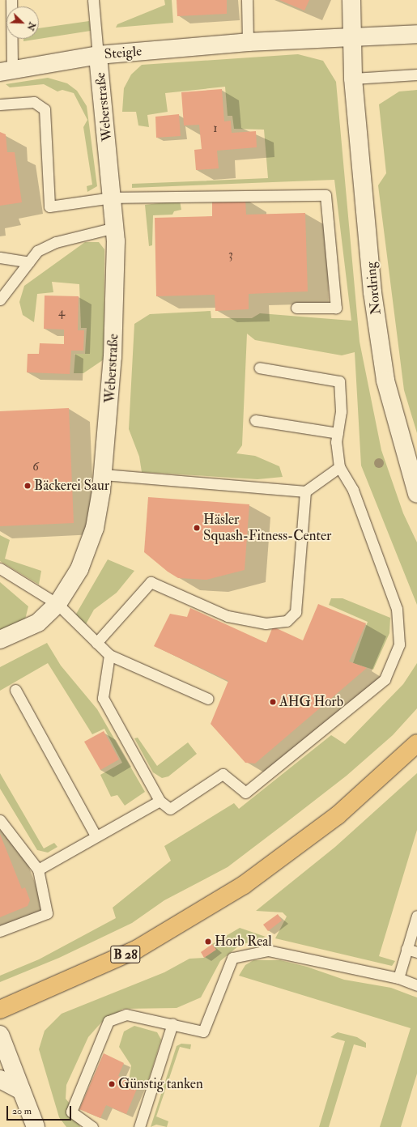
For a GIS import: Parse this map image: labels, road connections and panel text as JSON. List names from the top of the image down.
{
  "streets": {
    "main road": ["B 28"],
    "street": ["Steigle", "Weberstraße", "Nordring"]
  },
  "crossings": [
    ["Steigle", "Weberstraße"],
    ["Steigle", "Nordring"]
  ],
  "places": [
    "Bäckerei Saur",
    "Häsler Squash-Fitness-Center",
    "AHG Horb",
    "Horb Real",
    "Günstig tanken"
  ],
  "house_numbers": [
    "1",
    "3",
    "4",
    "6"
  ],
  "scale_bar": "20 m",
  "north": "bottom right"
}
